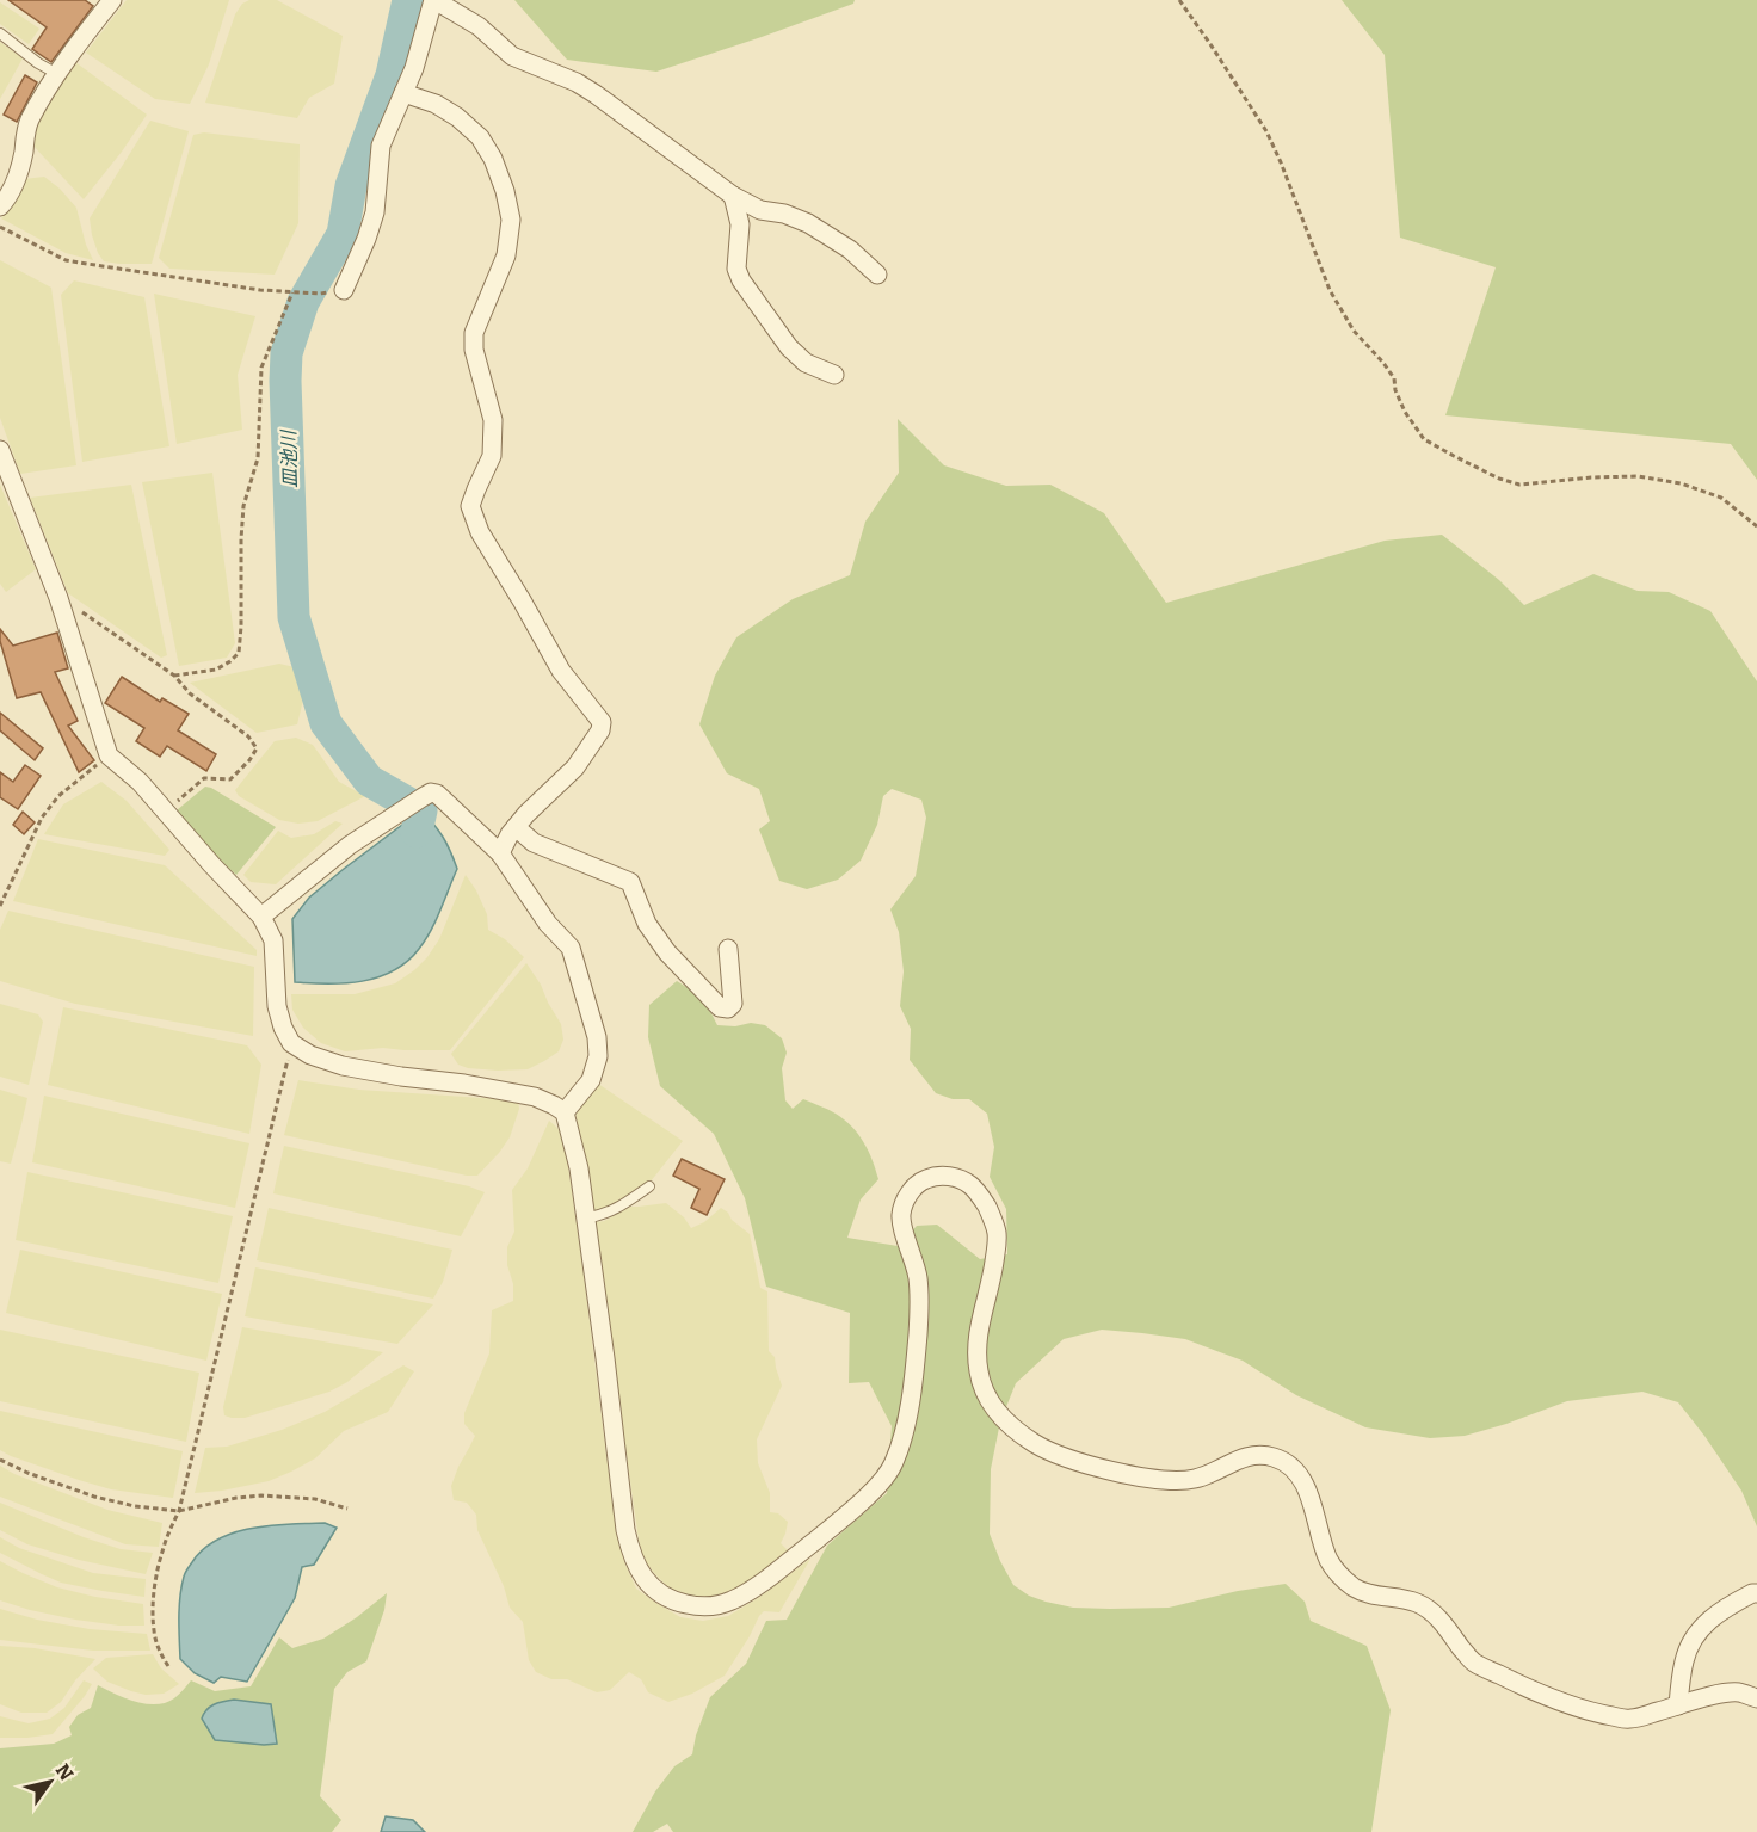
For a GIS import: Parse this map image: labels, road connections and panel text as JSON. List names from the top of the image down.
{
  "water": ["皿池川"],
  "north": "top right"
}
